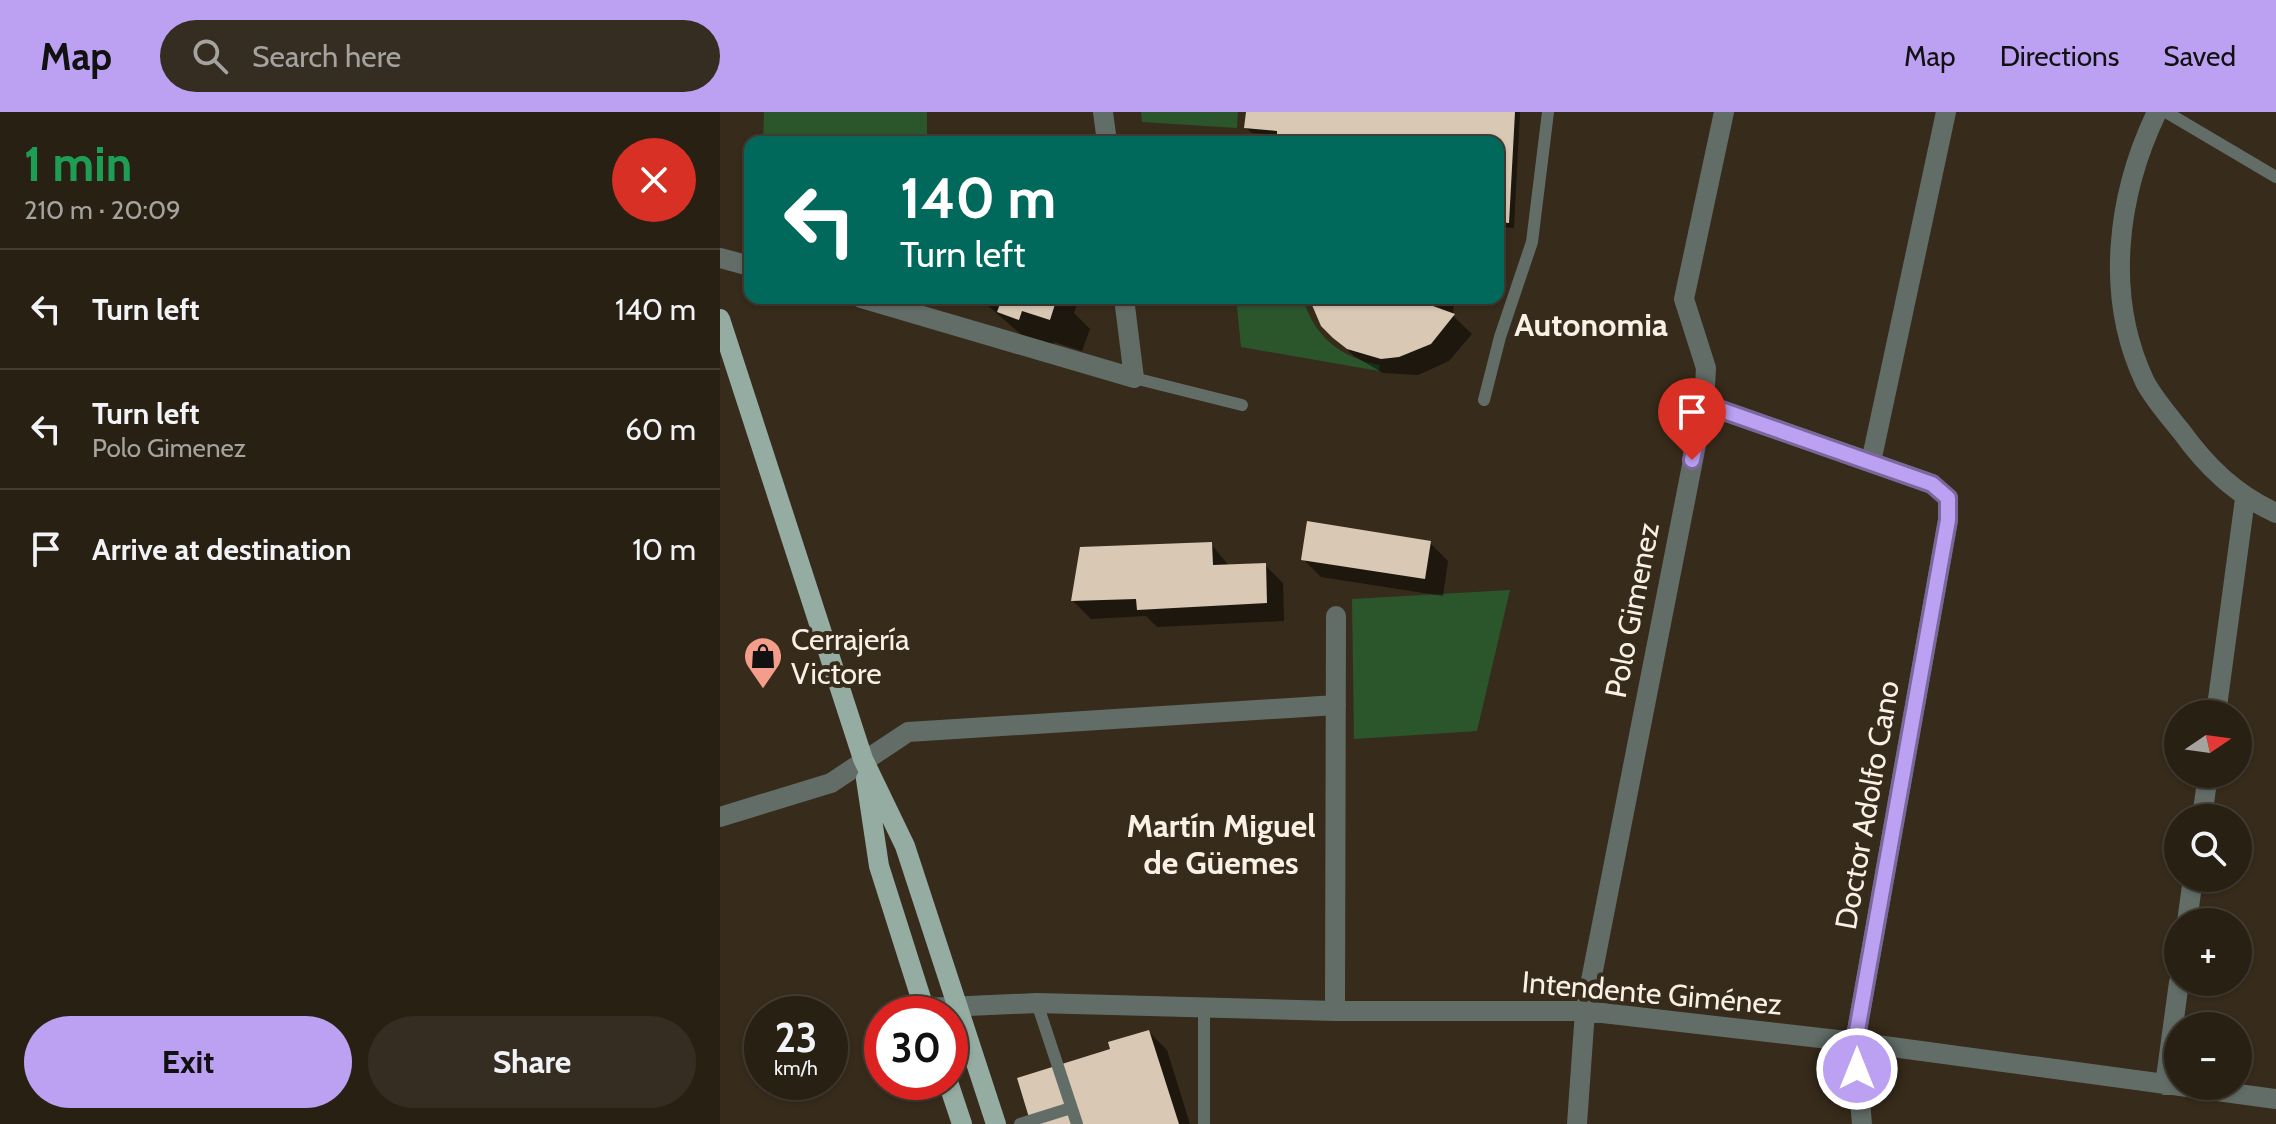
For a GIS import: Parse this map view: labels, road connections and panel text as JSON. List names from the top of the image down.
{
  "streets": {
    "street": ["Polo Gimenez", "Doctor Adolfo Cano", "Intendente Giménez"]
  },
  "crossings": [
    ["Polo Gimenez", "Intendente Giménez"],
    ["Doctor Adolfo Cano", "Intendente Giménez"]
  ],
  "districts": ["Autonomia", "Martín Miguel de Güemes"],
  "places": {
    "shop": ["Cerrajería Victore"]
  },
  "north": "right",
  "page": {
    "header": "Map",
    "search": "Search here",
    "nav": ["Map", "Directions", "Saved"],
    "heading": ["1 min", "210 m · 20:09"],
    "turn": ["140 m", "Turn left"],
    "list": [
      {
        "name": "Turn left",
        "value": "140 m"
      },
      {
        "name": "Turn left",
        "note": "Polo Gimenez",
        "value": "60 m"
      },
      {
        "name": "Arrive at destination",
        "value": "10 m"
      }
    ],
    "map_buttons": ["+", "−"],
    "speed": "23 km/h",
    "limit": "30",
    "buttons": ["Exit", "Share"]
  }
}
